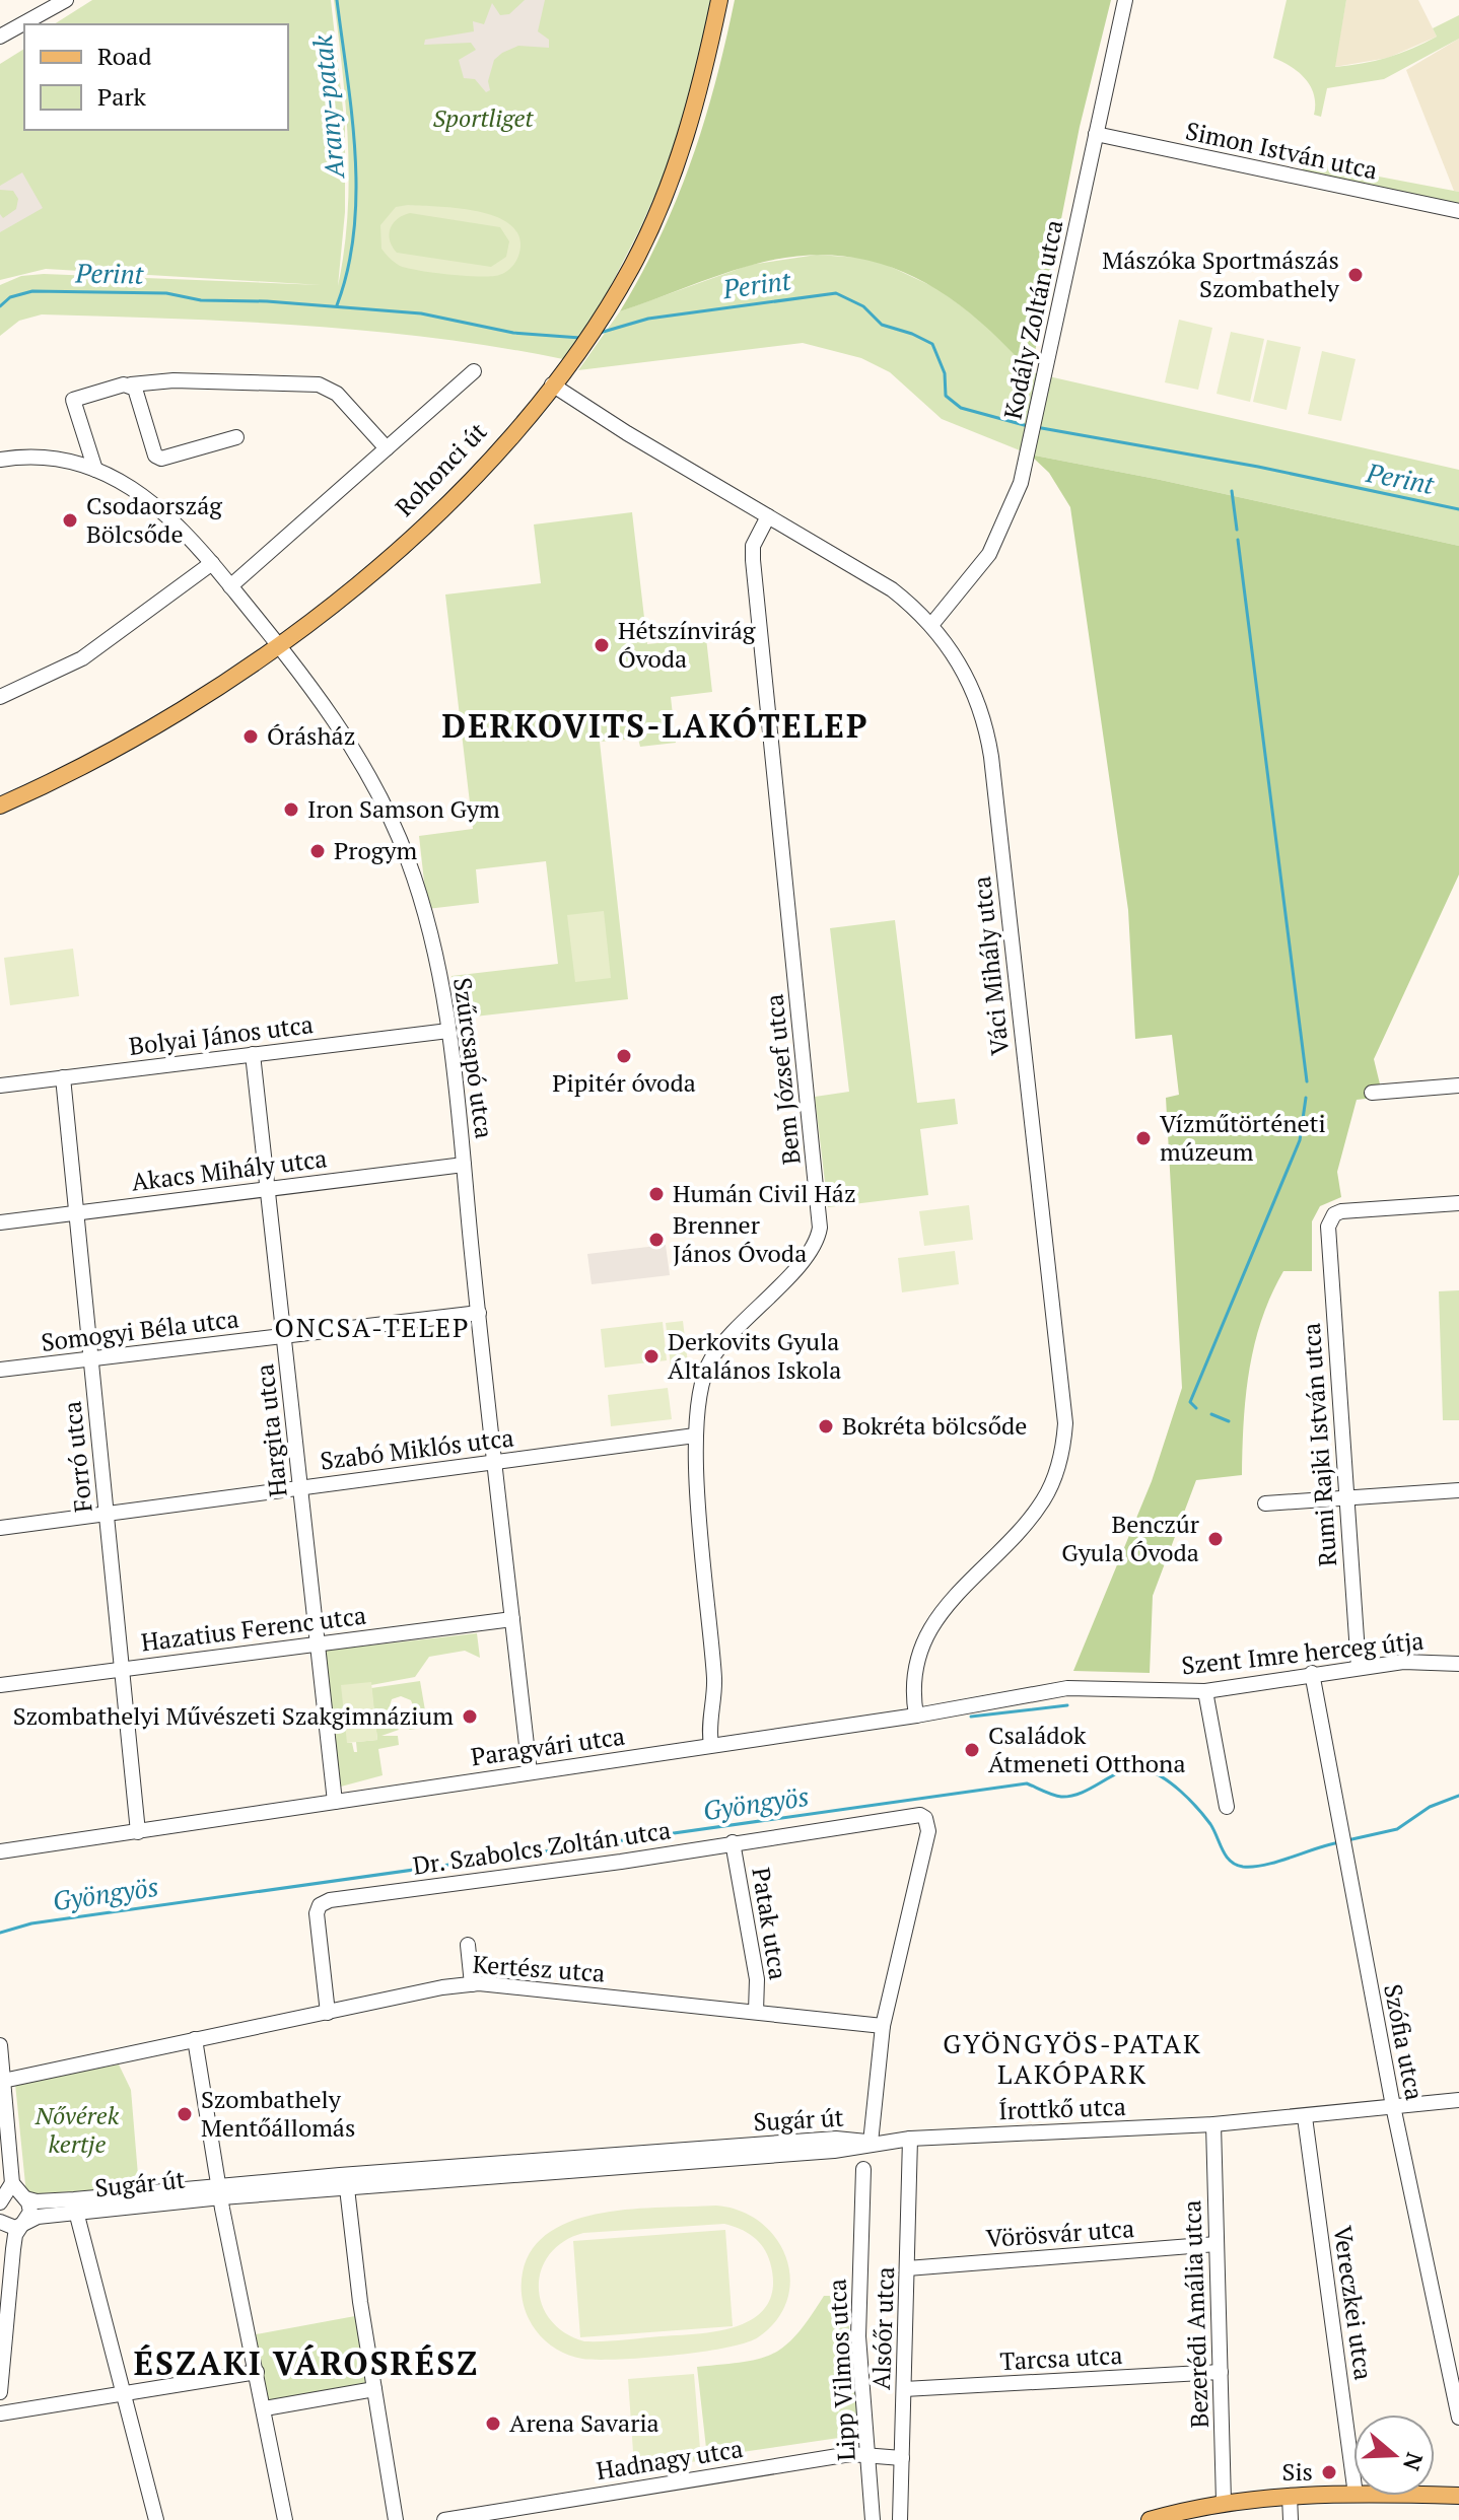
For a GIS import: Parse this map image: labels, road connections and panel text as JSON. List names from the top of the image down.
{
  "streets": {
    "main road": ["Rohonci út"],
    "street": [
      "Simon István utca",
      "Kodály Zoltán utca",
      "Váci Mihály utca",
      "Bolyai János utca",
      "Szűrcsapó utca",
      "Bem József utca",
      "Akacs Mihály utca",
      "Somogyi Béla utca",
      "Hargita utca",
      "Rumi Rajki István utca",
      "Szabó Miklós utca",
      "Forró utca",
      "Hazatius Ferenc utca",
      "Szent Imre herceg útja",
      "Paragvári utca",
      "Dr. Szabolcs Zoltán utca",
      "Patak utca",
      "Kertész utca",
      "Szófia utca",
      "Írottkő utca",
      "Sugár út",
      "Vörösvár utca",
      "Vereczkei utca",
      "Bezerédi Amália utca",
      "Alsóőr utca",
      "Tarcsa utca",
      "Lipp Vilmos utca",
      "Hadnagy utca"
    ]
  },
  "crossings": [
    ["Simon István utca", "Kodály Zoltán utca"],
    ["Kodály Zoltán utca", "Váci Mihály utca"],
    ["Rohonci út", "Váci Mihály utca"],
    ["Rohonci út", "Szűrcsapó utca"],
    ["Váci Mihály utca", "Bem József utca"],
    ["Váci Mihály utca", "Paragvári utca"],
    ["Bolyai János utca", "Szűrcsapó utca"],
    ["Bolyai János utca", "Hargita utca"],
    ["Bolyai János utca", "Forró utca"],
    ["Szűrcsapó utca", "Akacs Mihály utca"],
    ["Szűrcsapó utca", "Somogyi Béla utca"],
    ["Szűrcsapó utca", "Szabó Miklós utca"],
    ["Szűrcsapó utca", "Hazatius Ferenc utca"],
    ["Szűrcsapó utca", "Paragvári utca"],
    ["Bem József utca", "Szabó Miklós utca"],
    ["Bem József utca", "Paragvári utca"],
    ["Akacs Mihály utca", "Hargita utca"],
    ["Akacs Mihály utca", "Forró utca"],
    ["Somogyi Béla utca", "Hargita utca"],
    ["Somogyi Béla utca", "Forró utca"],
    ["Hargita utca", "Szabó Miklós utca"],
    ["Hargita utca", "Hazatius Ferenc utca"],
    ["Hargita utca", "Paragvári utca"],
    ["Rumi Rajki István utca", "Szent Imre herceg útja"],
    ["Szabó Miklós utca", "Forró utca"],
    ["Forró utca", "Hazatius Ferenc utca"],
    ["Forró utca", "Paragvári utca"],
    ["Szent Imre herceg útja", "Paragvári utca"],
    ["Szent Imre herceg útja", "Szófia utca"],
    ["Dr. Szabolcs Zoltán utca", "Patak utca"],
    ["Dr. Szabolcs Zoltán utca", "Kertész utca"],
    ["Patak utca", "Kertész utca"],
    ["Szófia utca", "Írottkő utca"],
    ["Írottkő utca", "Sugár út"],
    ["Írottkő utca", "Vereczkei utca"],
    ["Írottkő utca", "Bezerédi Amália utca"],
    ["Írottkő utca", "Alsóőr utca"],
    ["Vörösvár utca", "Bezerédi Amália utca"],
    ["Vörösvár utca", "Alsóőr utca"],
    ["Bezerédi Amália utca", "Tarcsa utca"],
    ["Alsóőr utca", "Tarcsa utca"],
    ["Alsóőr utca", "Hadnagy utca"],
    ["Lipp Vilmos utca", "Hadnagy utca"]
  ],
  "districts": [
    "DERKOVITS-LAKÓTELEP",
    "ONCSA-TELEP",
    "GYÖNGYÖS-PATAK LAKÓPARK",
    "ÉSZAKI VÁROSRÉSZ"
  ],
  "water": ["Arany-patak", "Perint", "Gyöngyös"],
  "parks": ["Sportliget", "Nővérek kertje"],
  "places": [
    "Mászóka Sportmászás Szombathely",
    "Csodaország Bölcsőde",
    "Hétszínvirág Óvoda",
    "Órásház",
    "Iron Samson Gym",
    "Progym",
    "Pipitér óvoda",
    "Vízműtörténeti múzeum",
    "Humán Civil Ház",
    "Brenner János Óvoda",
    "Derkovits Gyula Általános Iskola",
    "Bokréta bölcsőde",
    "Benczúr Gyula Óvoda",
    "Szombathelyi Művészeti Szakgimnázium",
    "Családok Átmeneti Otthona",
    "Szombathely Mentőállomás",
    "Arena Savaria",
    "Sis"
  ],
  "legend": ["Road", "Park"],
  "north": "right"
}
